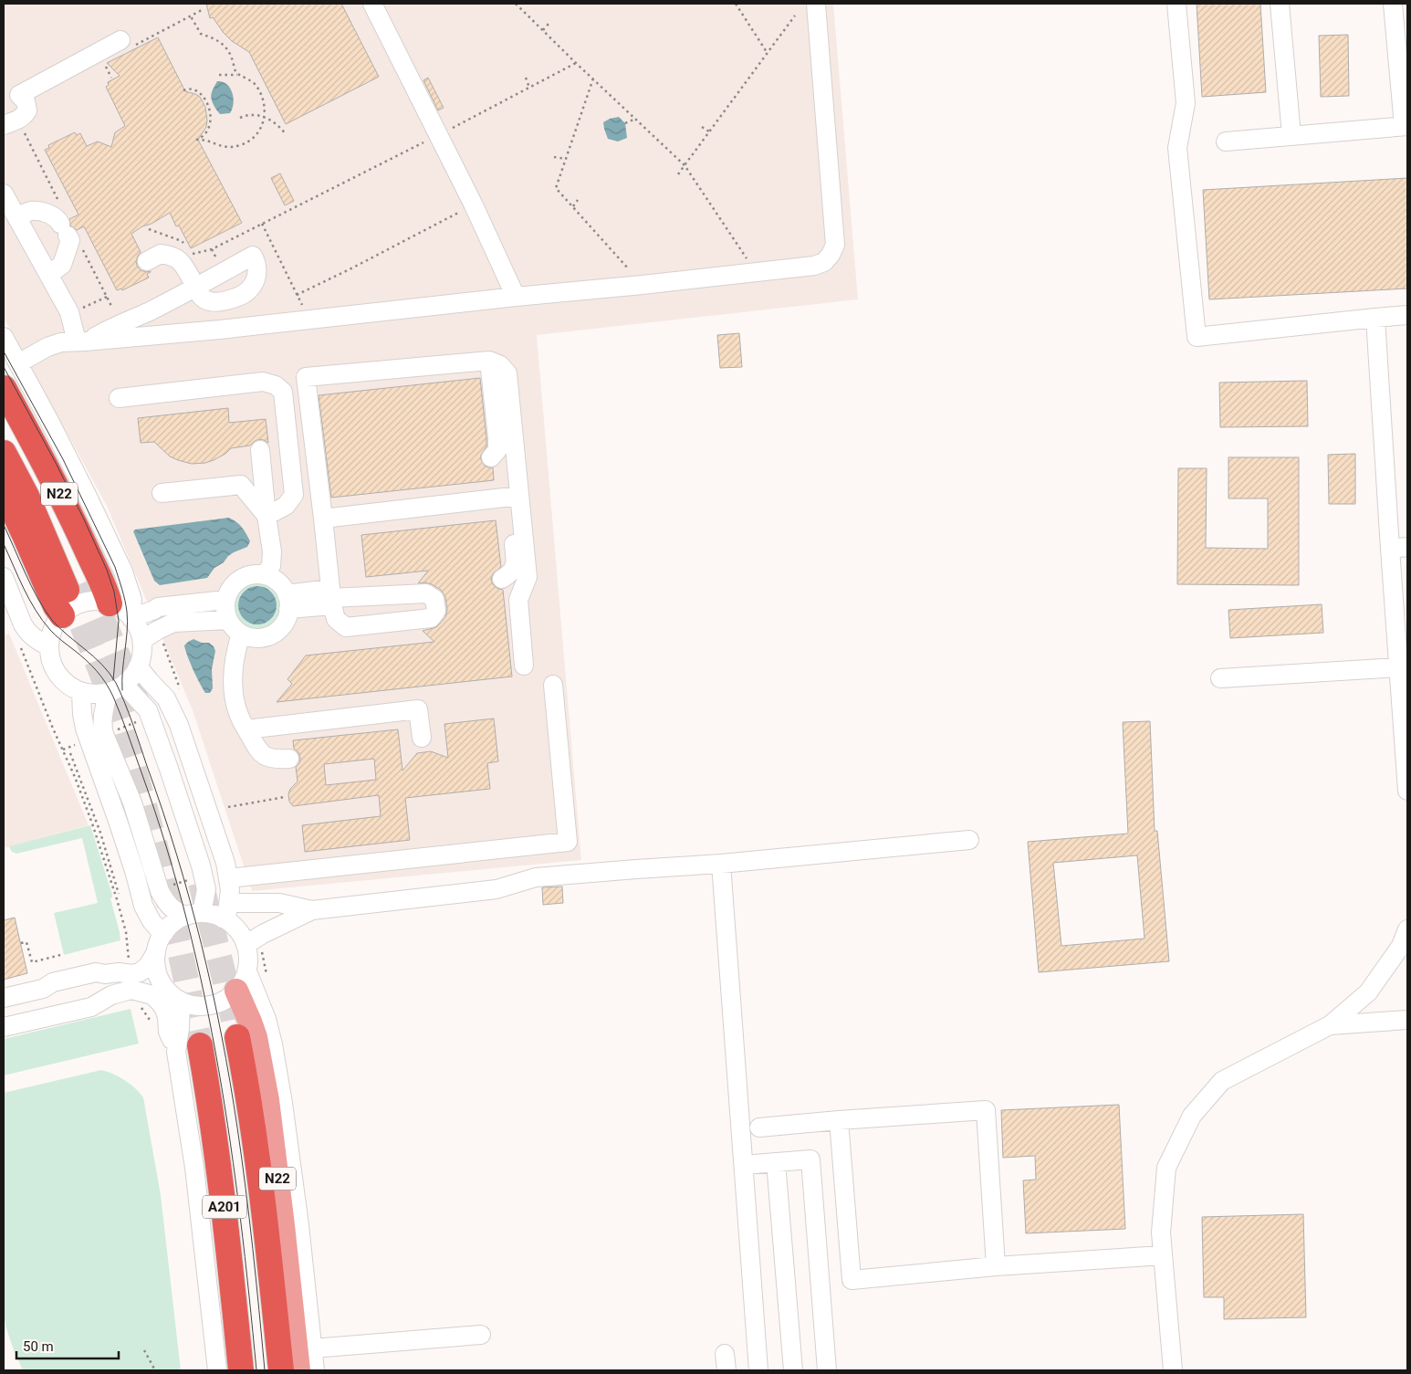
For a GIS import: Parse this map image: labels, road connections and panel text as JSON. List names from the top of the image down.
{
  "streets": {
    "highway": ["N22", "A201"]
  },
  "scale_bar": "50 m"
}
